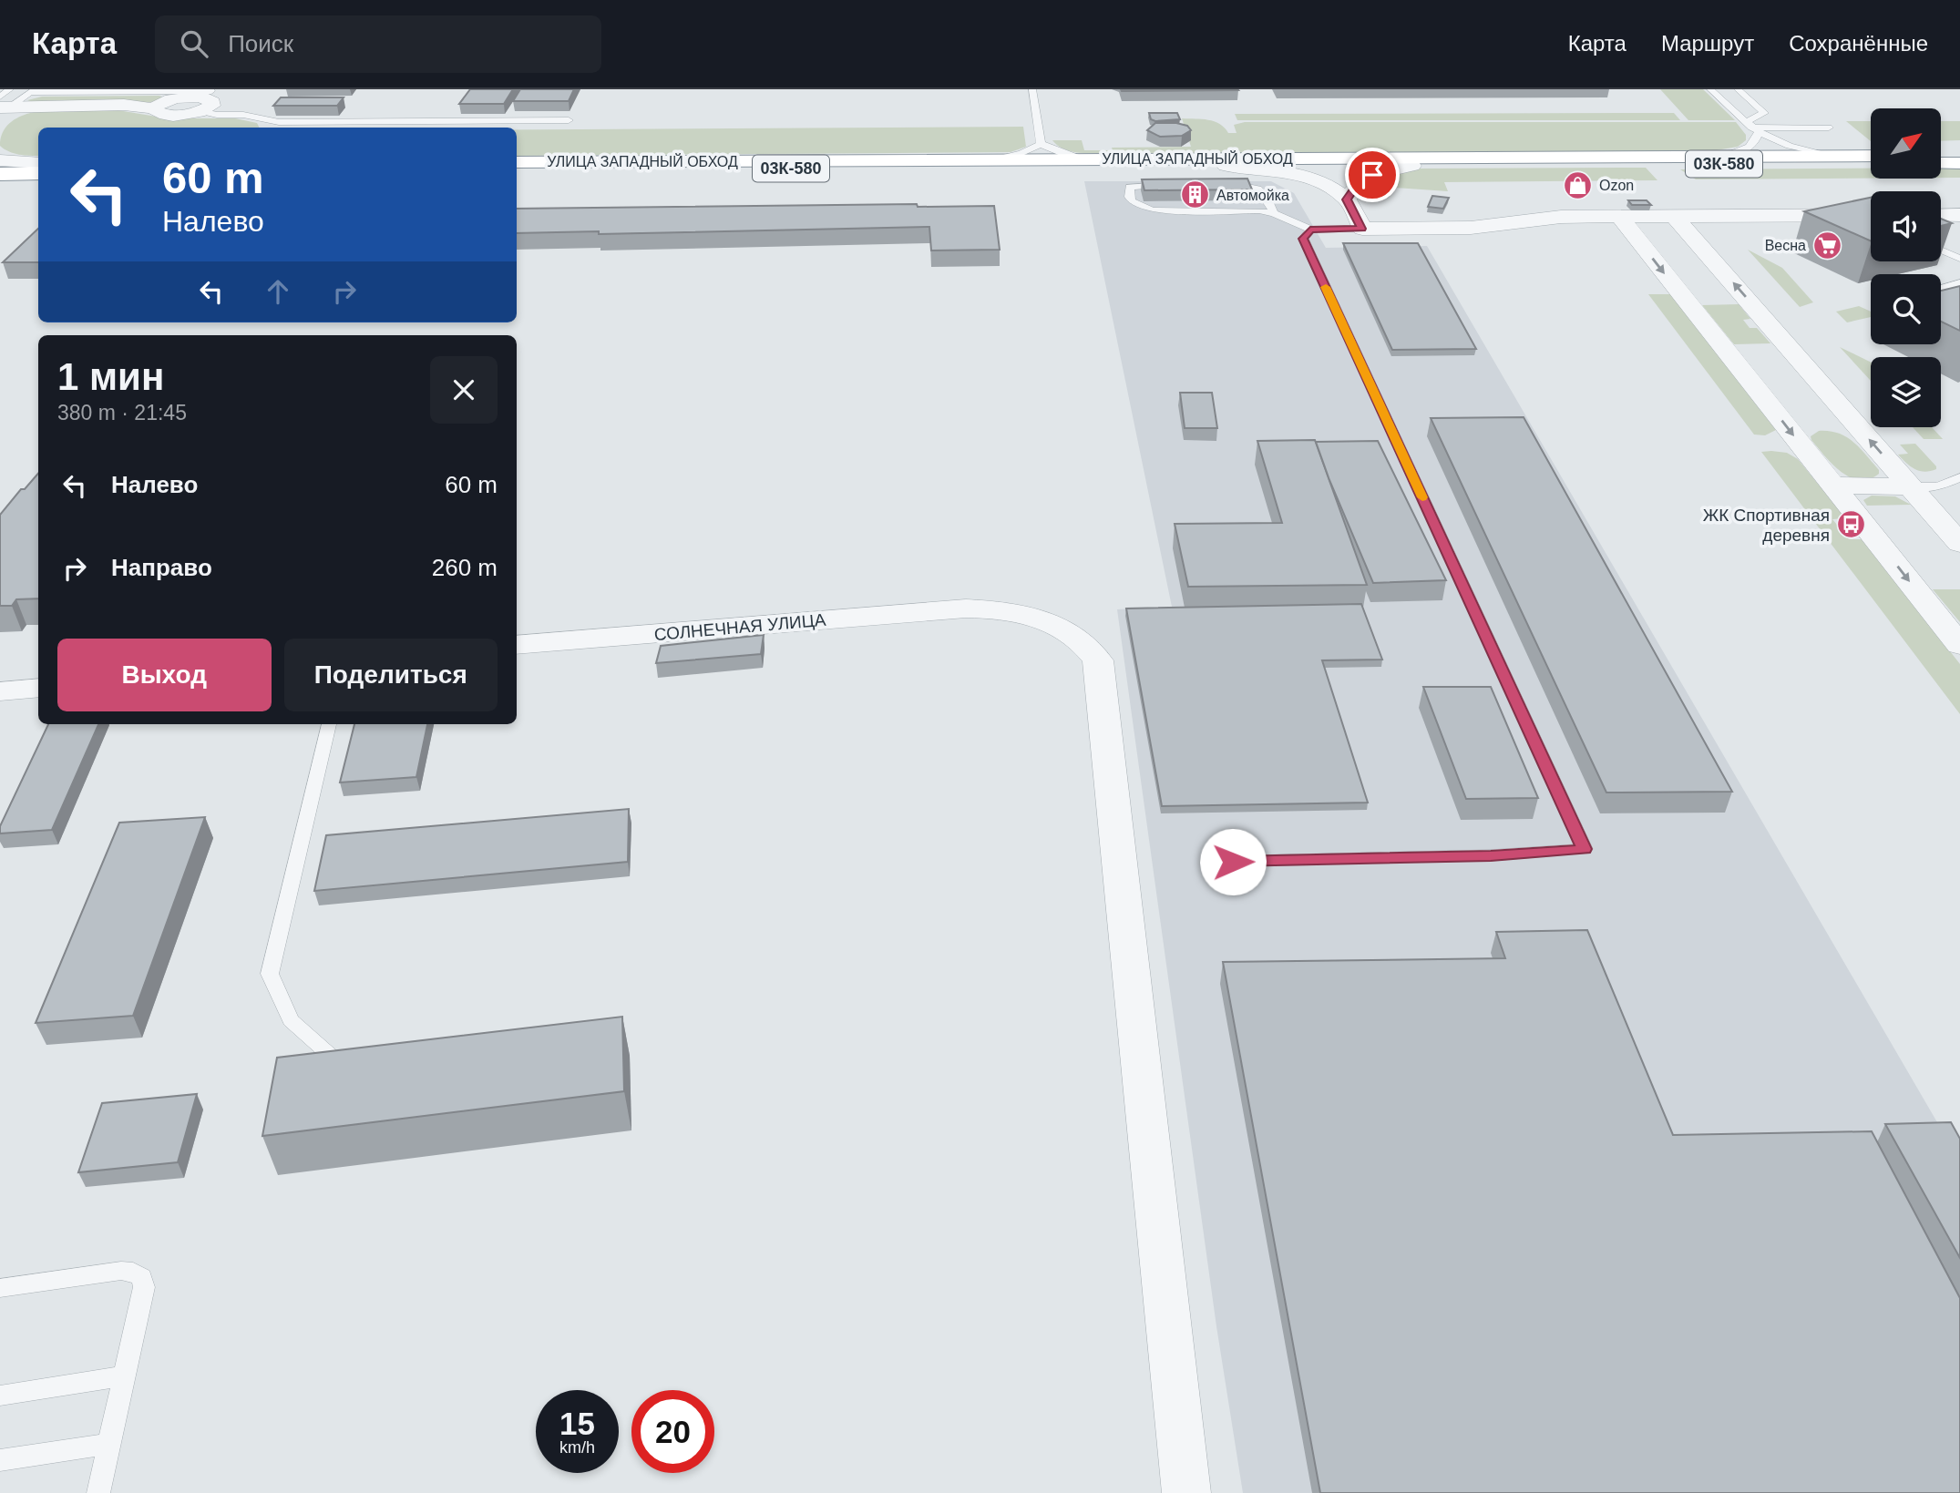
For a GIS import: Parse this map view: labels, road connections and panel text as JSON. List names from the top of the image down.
{
  "streets": {
    "highway": ["УЛИЦА ЗАПАДНЫЙ ОБХОД", "03К-580"],
    "street": ["СОЛНЕЧНАЯ УЛИЦА"]
  },
  "places": {
    "shop": ["Ozon"],
    "building": ["Автомойка"],
    "supermarket": ["Весна"],
    "bus stop": ["ЖК Спортивная деревня"]
  },
  "north": "top right",
  "page": {
    "header": "Карта",
    "search": "Поиск",
    "nav": ["Карта", "Маршрут", "Сохранённые"],
    "turn": ["60 m", "Налево"],
    "heading": ["1 мин", "380 m · 21:45"],
    "list": [
      {
        "name": "Налево",
        "value": "60 m"
      },
      {
        "name": "Направо",
        "value": "260 m"
      }
    ],
    "buttons": ["Выход", "Поделиться"],
    "speed": "15 km/h",
    "limit": "20"
  }
}
